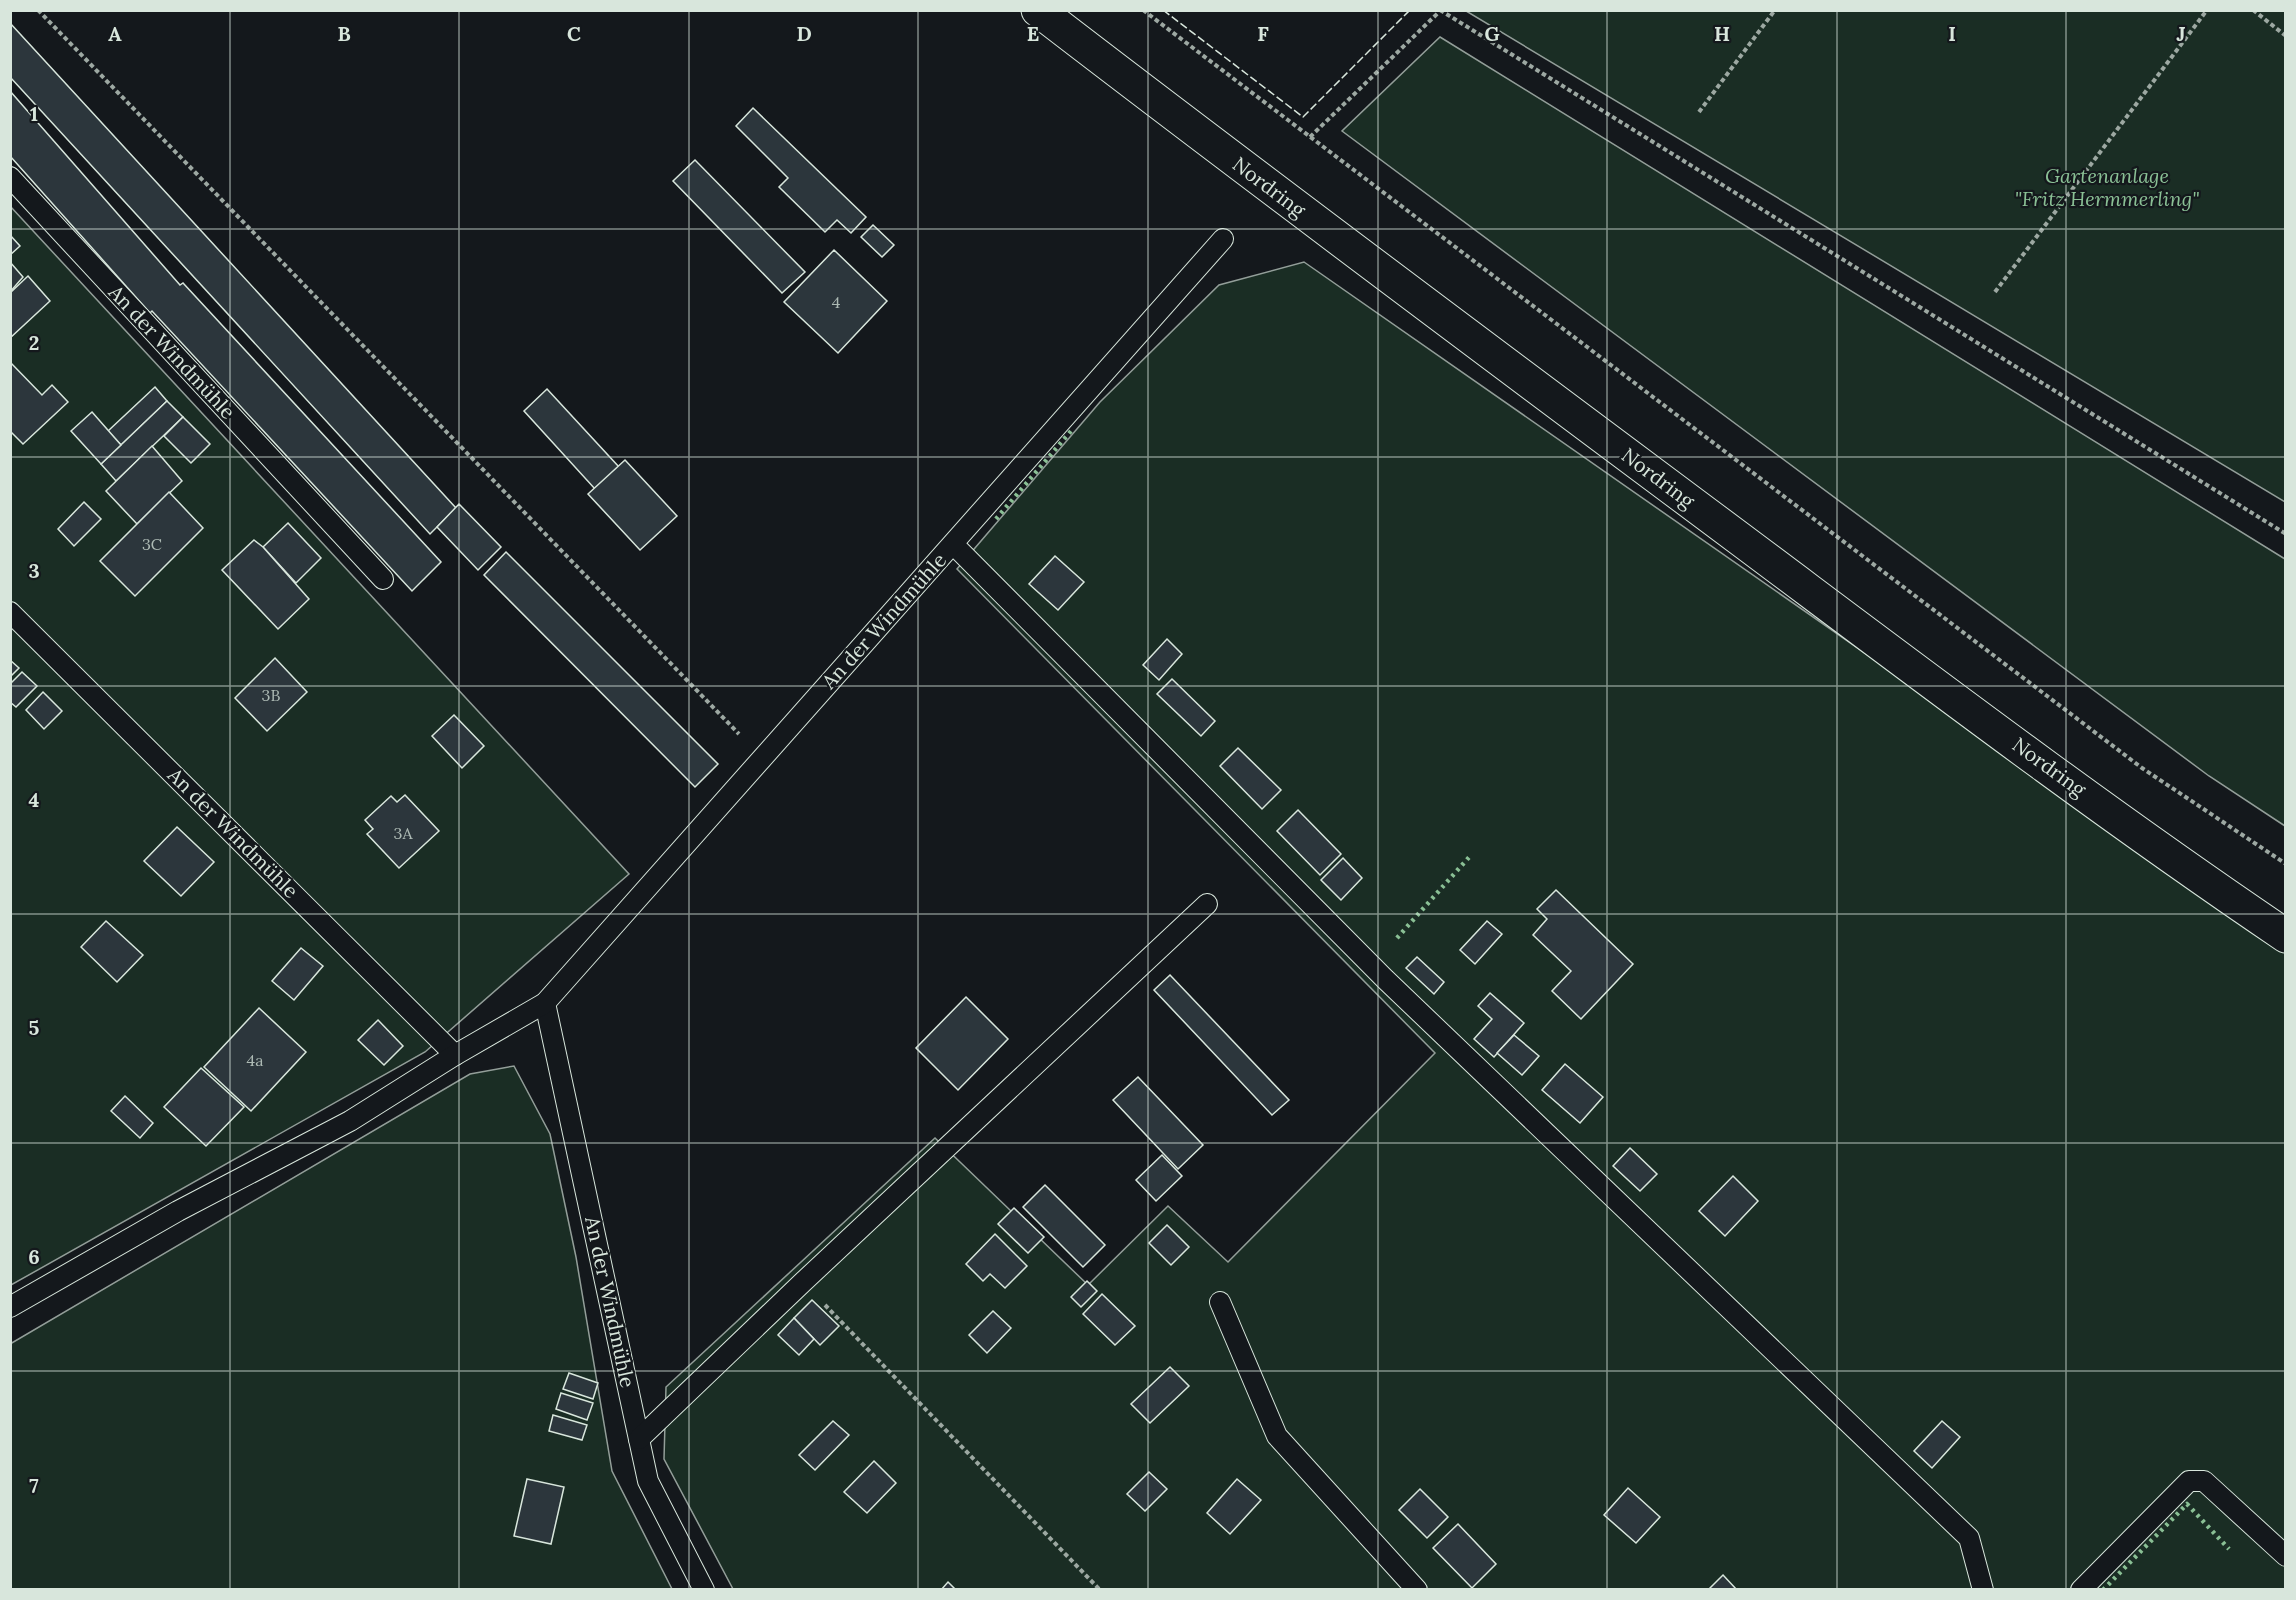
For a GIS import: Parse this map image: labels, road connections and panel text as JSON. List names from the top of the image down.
{
  "streets": {
    "main road": ["Nordring"],
    "lane": ["An der Windmühle"]
  },
  "parks": ["Gartenanlage \"Fritz Hermmerling\""],
  "house_numbers": [
    "4",
    "3C",
    "3B",
    "3A",
    "4a"
  ],
  "grid": {
    "columns": [
      "A",
      "B",
      "C",
      "D",
      "E",
      "F",
      "G",
      "H",
      "I",
      "J"
    ],
    "rows": [
      "1",
      "2",
      "3",
      "4",
      "5",
      "6",
      "7"
    ]
  }
}
